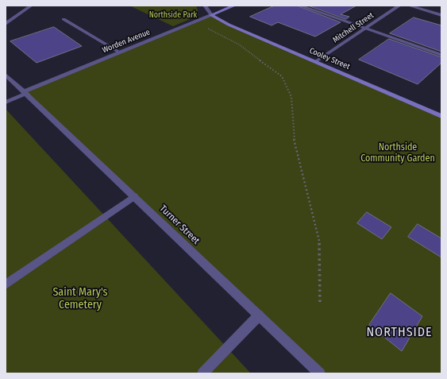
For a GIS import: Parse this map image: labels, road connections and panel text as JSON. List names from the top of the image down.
{
  "streets": {
    "street": [
      "Mitchell Street",
      "Worden Avenue",
      "Cooley Street",
      "Turner Street"
    ]
  },
  "crossings": [
    ["Mitchell Street", "Cooley Street"],
    ["Worden Avenue", "Cooley Street"],
    ["Worden Avenue", "Turner Street"]
  ],
  "districts": ["NORTHSIDE"],
  "parks": ["Northside Park", "Northside Community Garden", "Saint Mary's Cemetery"]
}
